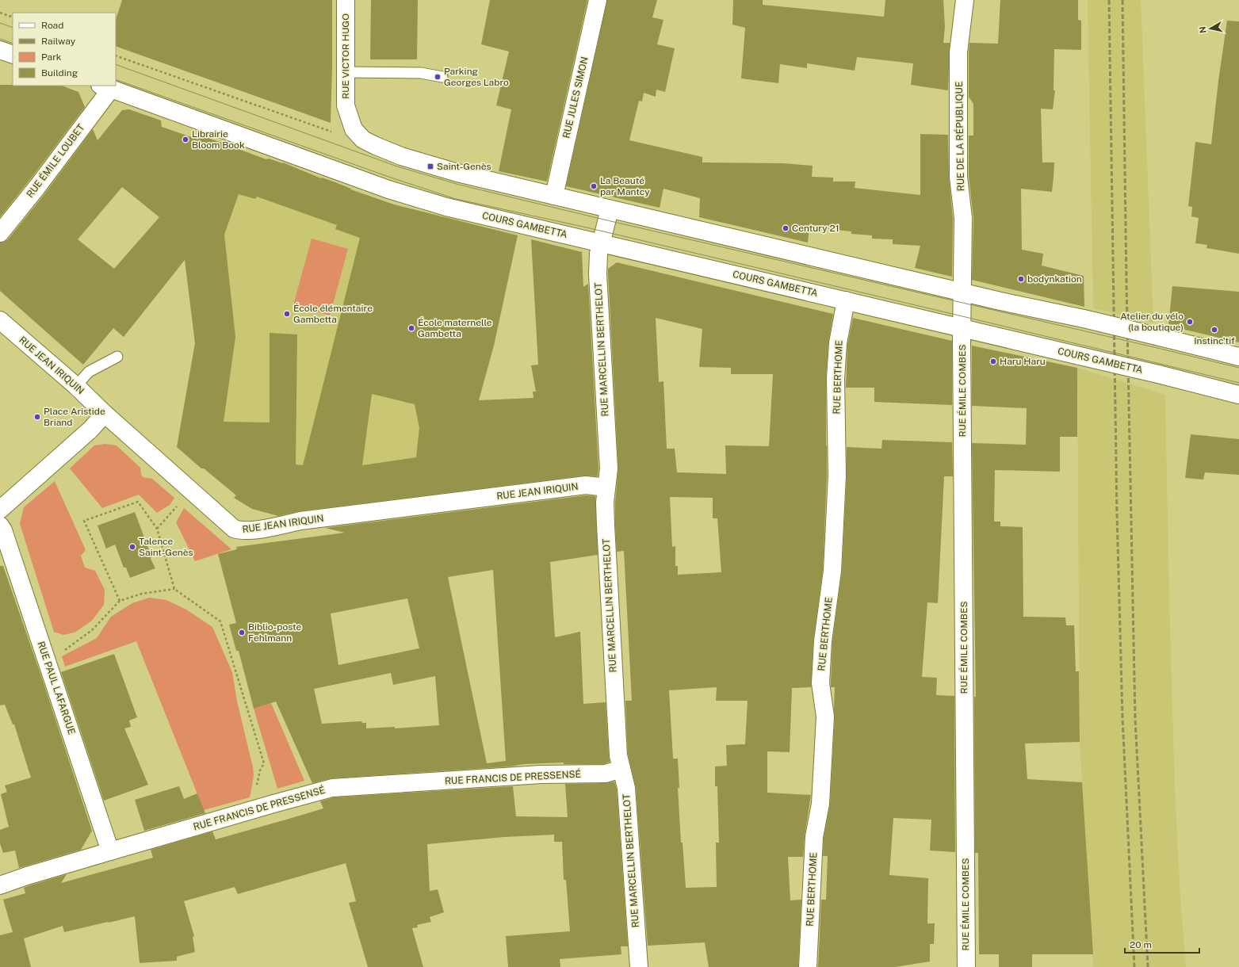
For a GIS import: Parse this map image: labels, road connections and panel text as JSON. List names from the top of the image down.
{
  "streets": {
    "street": [
      "RUE VICTOR HUGO",
      "RUE JULES SIMON",
      "RUE DE LA RÉPUBLIQUE",
      "RUE ÉMILE LOUBET",
      "COURS GAMBETTA",
      "RUE MARCELLIN BERTHELOT",
      "RUE JEAN IRIQUIN",
      "RUE BERTHOME",
      "RUE ÉMILE COMBES",
      "RUE PAUL LAFARGUE",
      "RUE FRANCIS DE PRESSENSÉ"
    ]
  },
  "crossings": [
    ["RUE ÉMILE LOUBET", "COURS GAMBETTA"],
    ["COURS GAMBETTA", "RUE MARCELLIN BERTHELOT"],
    ["COURS GAMBETTA", "RUE BERTHOME"],
    ["COURS GAMBETTA", "RUE ÉMILE COMBES"],
    ["RUE MARCELLIN BERTHELOT", "RUE JEAN IRIQUIN"],
    ["RUE MARCELLIN BERTHELOT", "RUE FRANCIS DE PRESSENSÉ"],
    ["RUE PAUL LAFARGUE", "RUE FRANCIS DE PRESSENSÉ"]
  ],
  "places": {
    "other": [
      "Parking Georges Labro",
      "Librairie Bloom Book",
      "La Beauté par Mantcy",
      "Century 21",
      "bodynkation",
      "École élémentaire Gambetta",
      "Atelier du vélo (la boutique)",
      "École maternelle Gambetta",
      "Instinc'tif",
      "Haru Haru",
      "Place Aristide Briand",
      "Talence Saint-Genès",
      "Biblio-poste Fehlmann"
    ],
    "transit": ["Saint-Genès"]
  },
  "legend": [
    "Road",
    "Railway",
    "Park",
    "Building"
  ],
  "scale_bar": "20 m",
  "north": "left"
}
